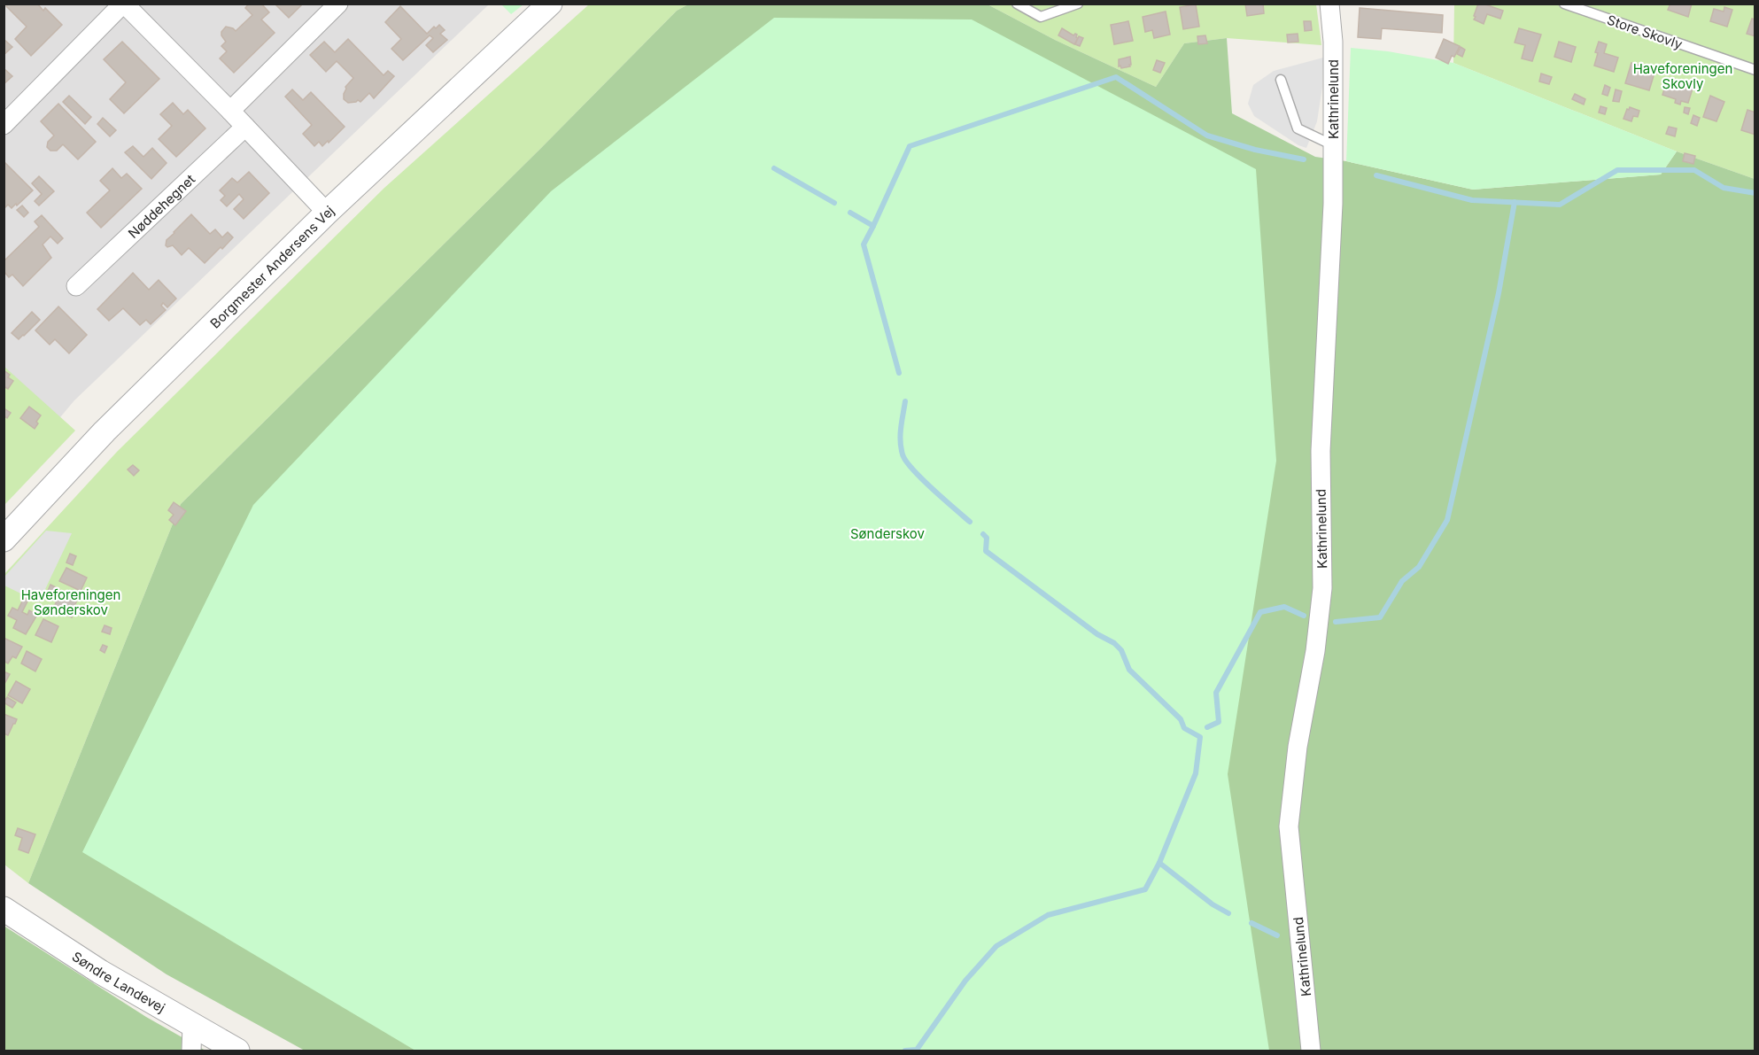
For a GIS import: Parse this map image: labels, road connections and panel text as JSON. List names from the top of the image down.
{
  "streets": {
    "street": [
      "Kathrinelund",
      "Nøddehegnet",
      "Borgmester Andersens Vej",
      "Søndre Landevej"
    ],
    "lane": ["Store Skovly"]
  },
  "parks": ["Haveforeningen Skovly", "Sønderskov", "Haveforeningen Sønderskov"]
}
